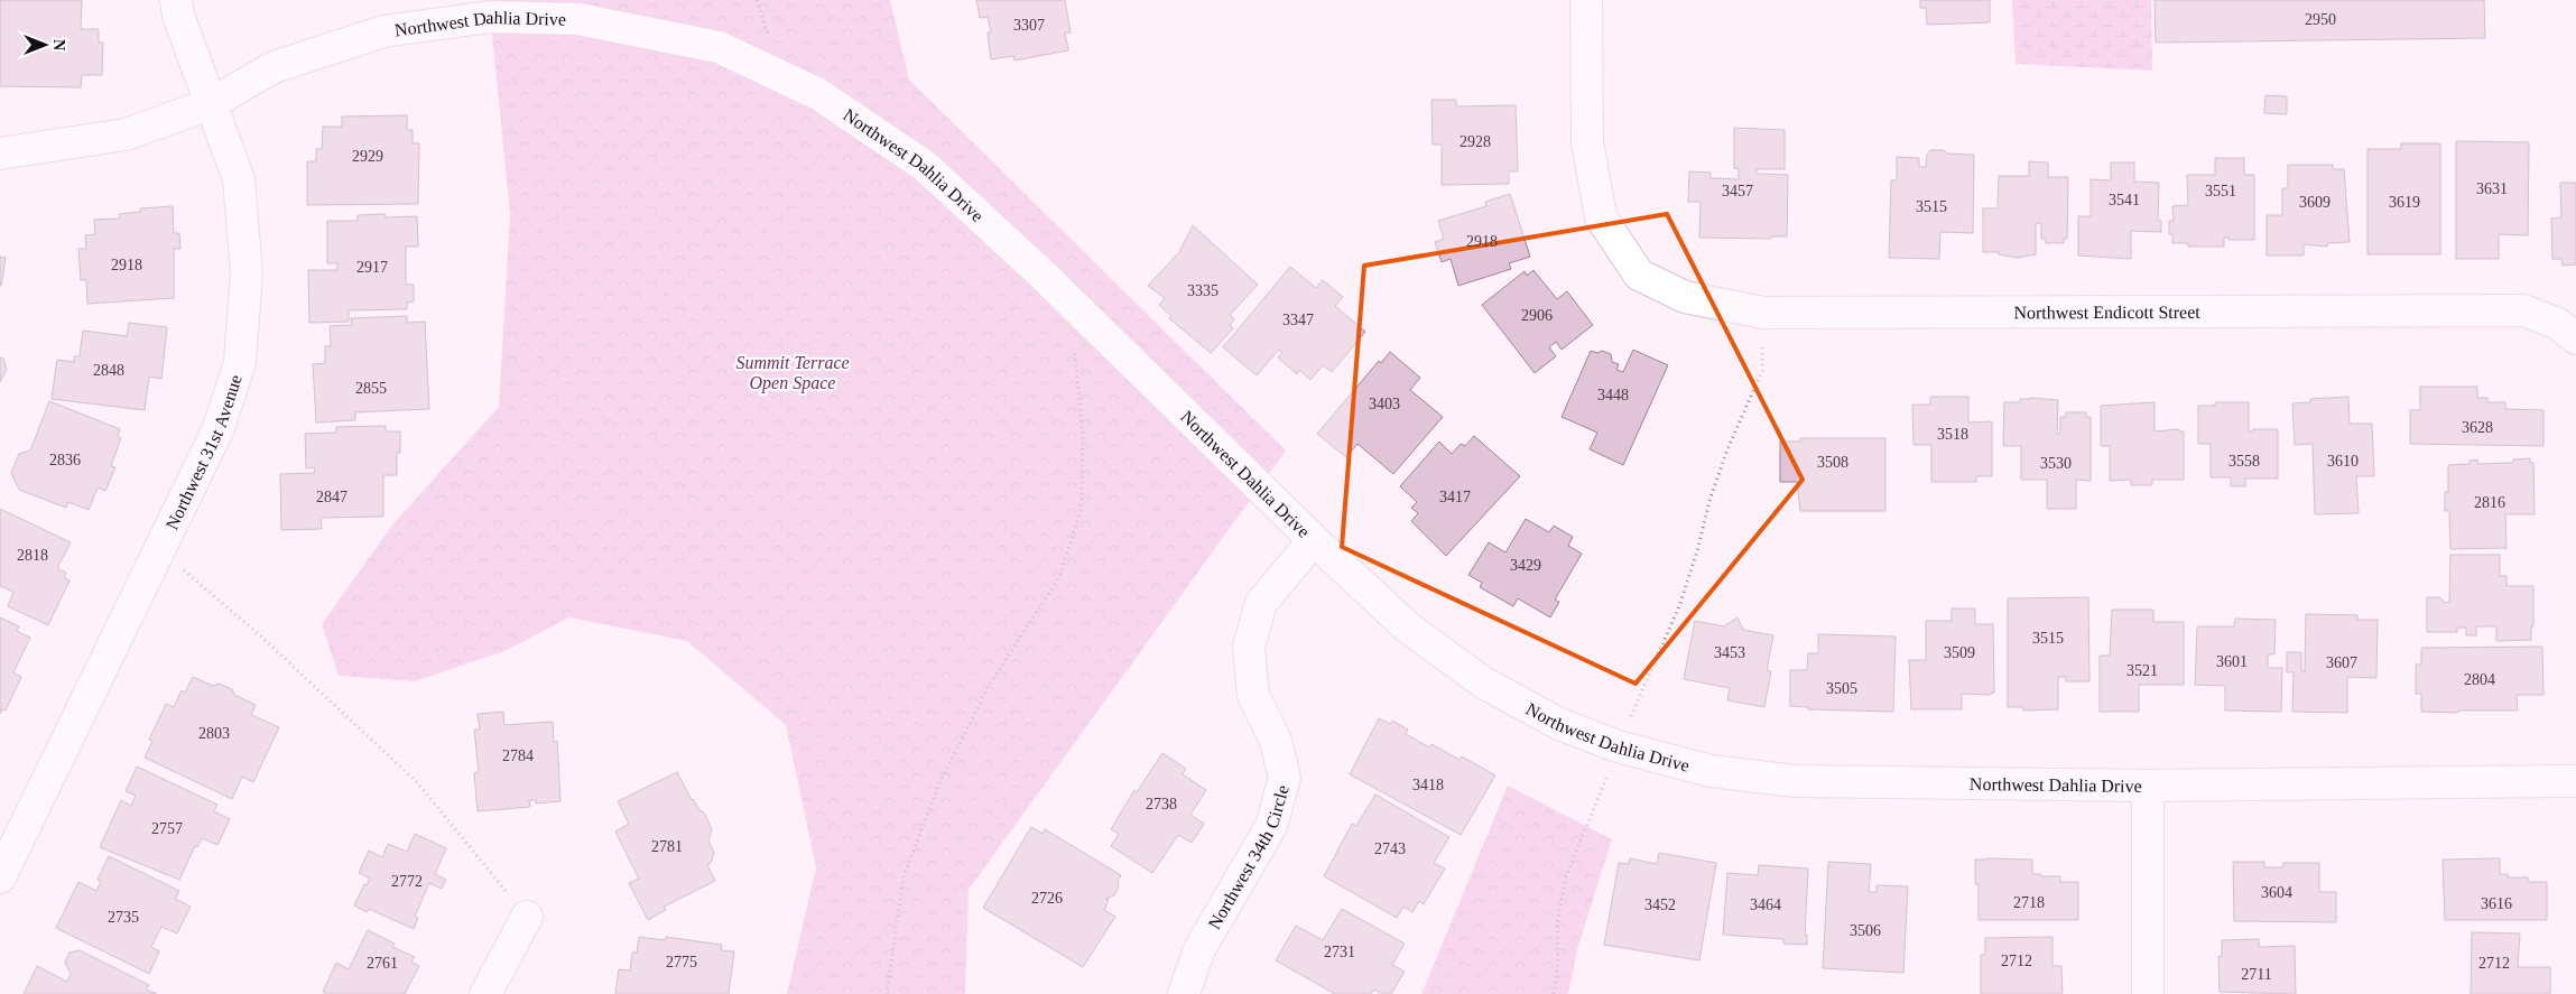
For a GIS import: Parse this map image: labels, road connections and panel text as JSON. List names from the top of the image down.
{
  "streets": {
    "street": [
      "Northwest Dahlia Drive",
      "Northwest Endicott Street",
      "Northwest 31st Avenue",
      "Northwest 34th Circle"
    ]
  },
  "crossings": [
    ["Northwest Dahlia Drive", "Northwest 31st Avenue"],
    ["Northwest Dahlia Drive", "Northwest 34th Circle"]
  ],
  "parks": ["Summit Terrace Open Space"],
  "house_numbers": [
    "2950",
    "3307",
    "2928",
    "2929",
    "3631",
    "3457",
    "3551",
    "3541",
    "3609",
    "3619",
    "3515",
    "2918",
    "2918",
    "2917",
    "3335",
    "2906",
    "3347",
    "2848",
    "2855",
    "3448",
    "3403",
    "3628",
    "3518",
    "2836",
    "3558",
    "3610",
    "3508",
    "3530",
    "2847",
    "3417",
    "2816",
    "2818",
    "3429",
    "3515",
    "3453",
    "3509",
    "3601",
    "3607",
    "3521",
    "2804",
    "3505",
    "2803",
    "2784",
    "3418",
    "2738",
    "2757",
    "2781",
    "2743",
    "2772",
    "3604",
    "2726",
    "2718",
    "3616",
    "3452",
    "3464",
    "2735",
    "3506",
    "2731",
    "2712",
    "2775",
    "2761",
    "2712",
    "2711"
  ],
  "north": "right"
}
